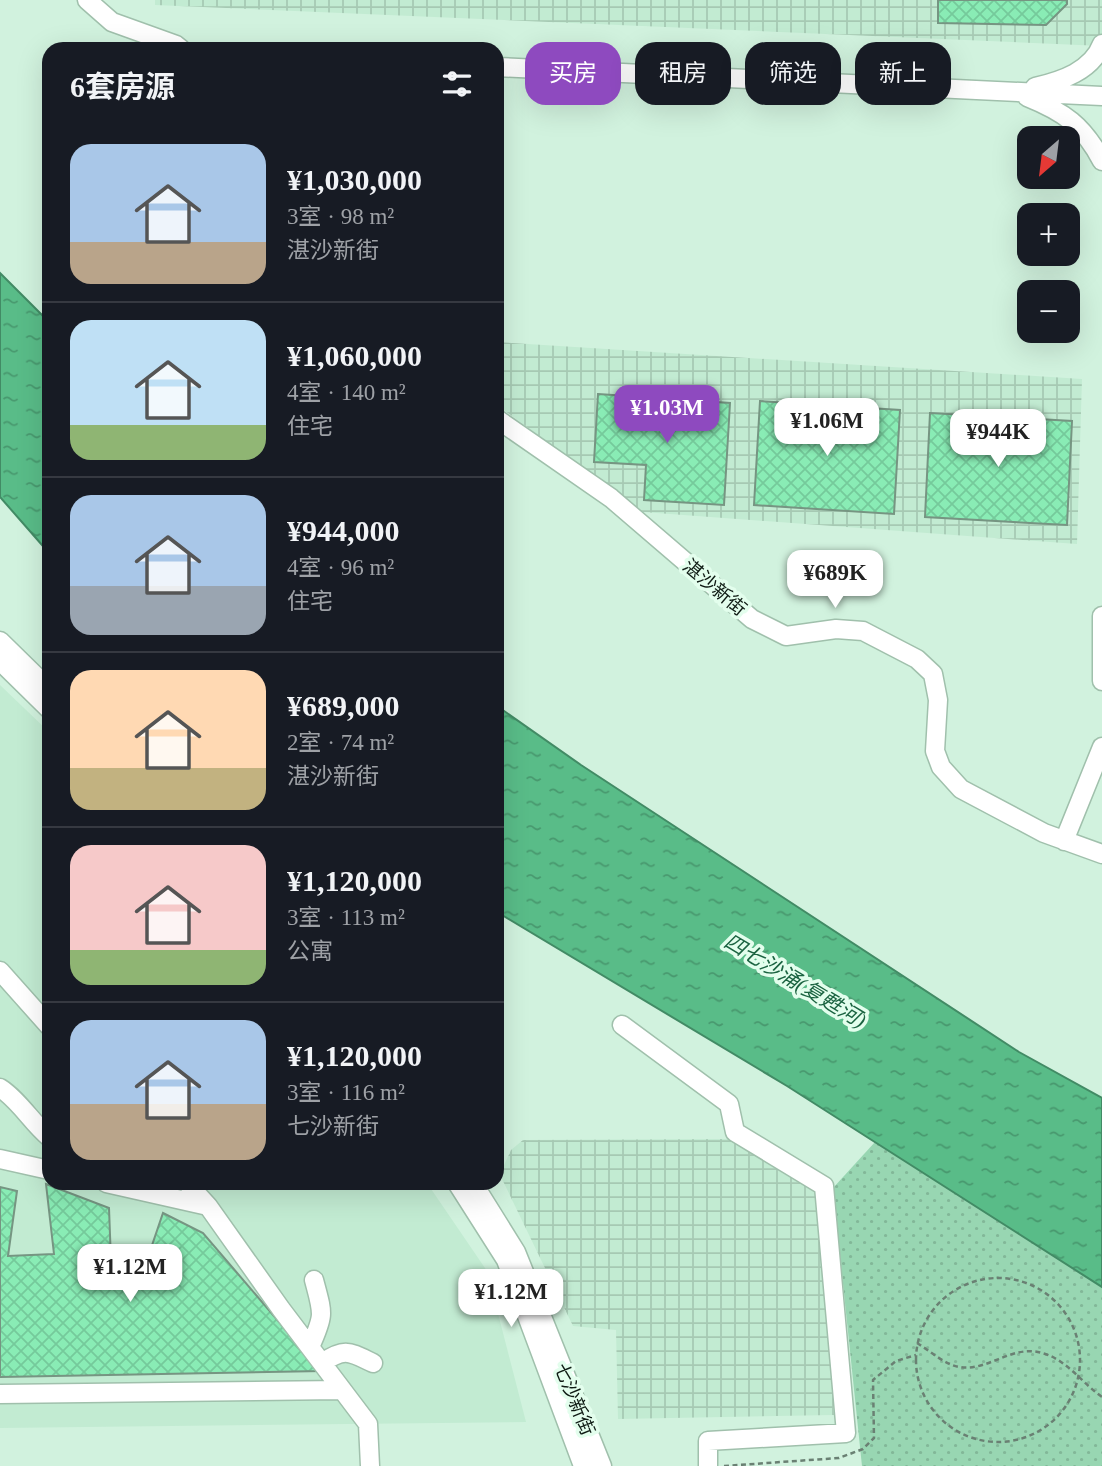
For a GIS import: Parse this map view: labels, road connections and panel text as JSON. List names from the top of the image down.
{
  "streets": {
    "street": ["湛沙新街", "七沙新街"]
  },
  "water": ["四七沙涌(复甦河)"],
  "north": "bottom left",
  "page": {
    "chip": [
      "买房",
      "租房",
      "筛选",
      "新上"
    ],
    "heading": "6套房源",
    "map_buttons": ["+", "−"],
    "list": [
      {
        "name": "¥1,030,000",
        "note": "3室 · 98 m² · 湛沙新街"
      },
      {
        "name": "¥1,060,000",
        "note": "4室 · 140 m² · 住宅"
      },
      {
        "name": "¥944,000",
        "note": "4室 · 96 m² · 住宅"
      },
      {
        "name": "¥689,000",
        "note": "2室 · 74 m² · 湛沙新街"
      },
      {
        "name": "¥1,120,000",
        "note": "3室 · 113 m² · 公寓"
      },
      {
        "name": "¥1,120,000",
        "note": "3室 · 116 m² · 七沙新街"
      }
    ],
    "price": [
      "¥1.03M",
      "¥1.06M",
      "¥944K",
      "¥689K",
      "¥1.12M",
      "¥1.12M"
    ]
  }
}
